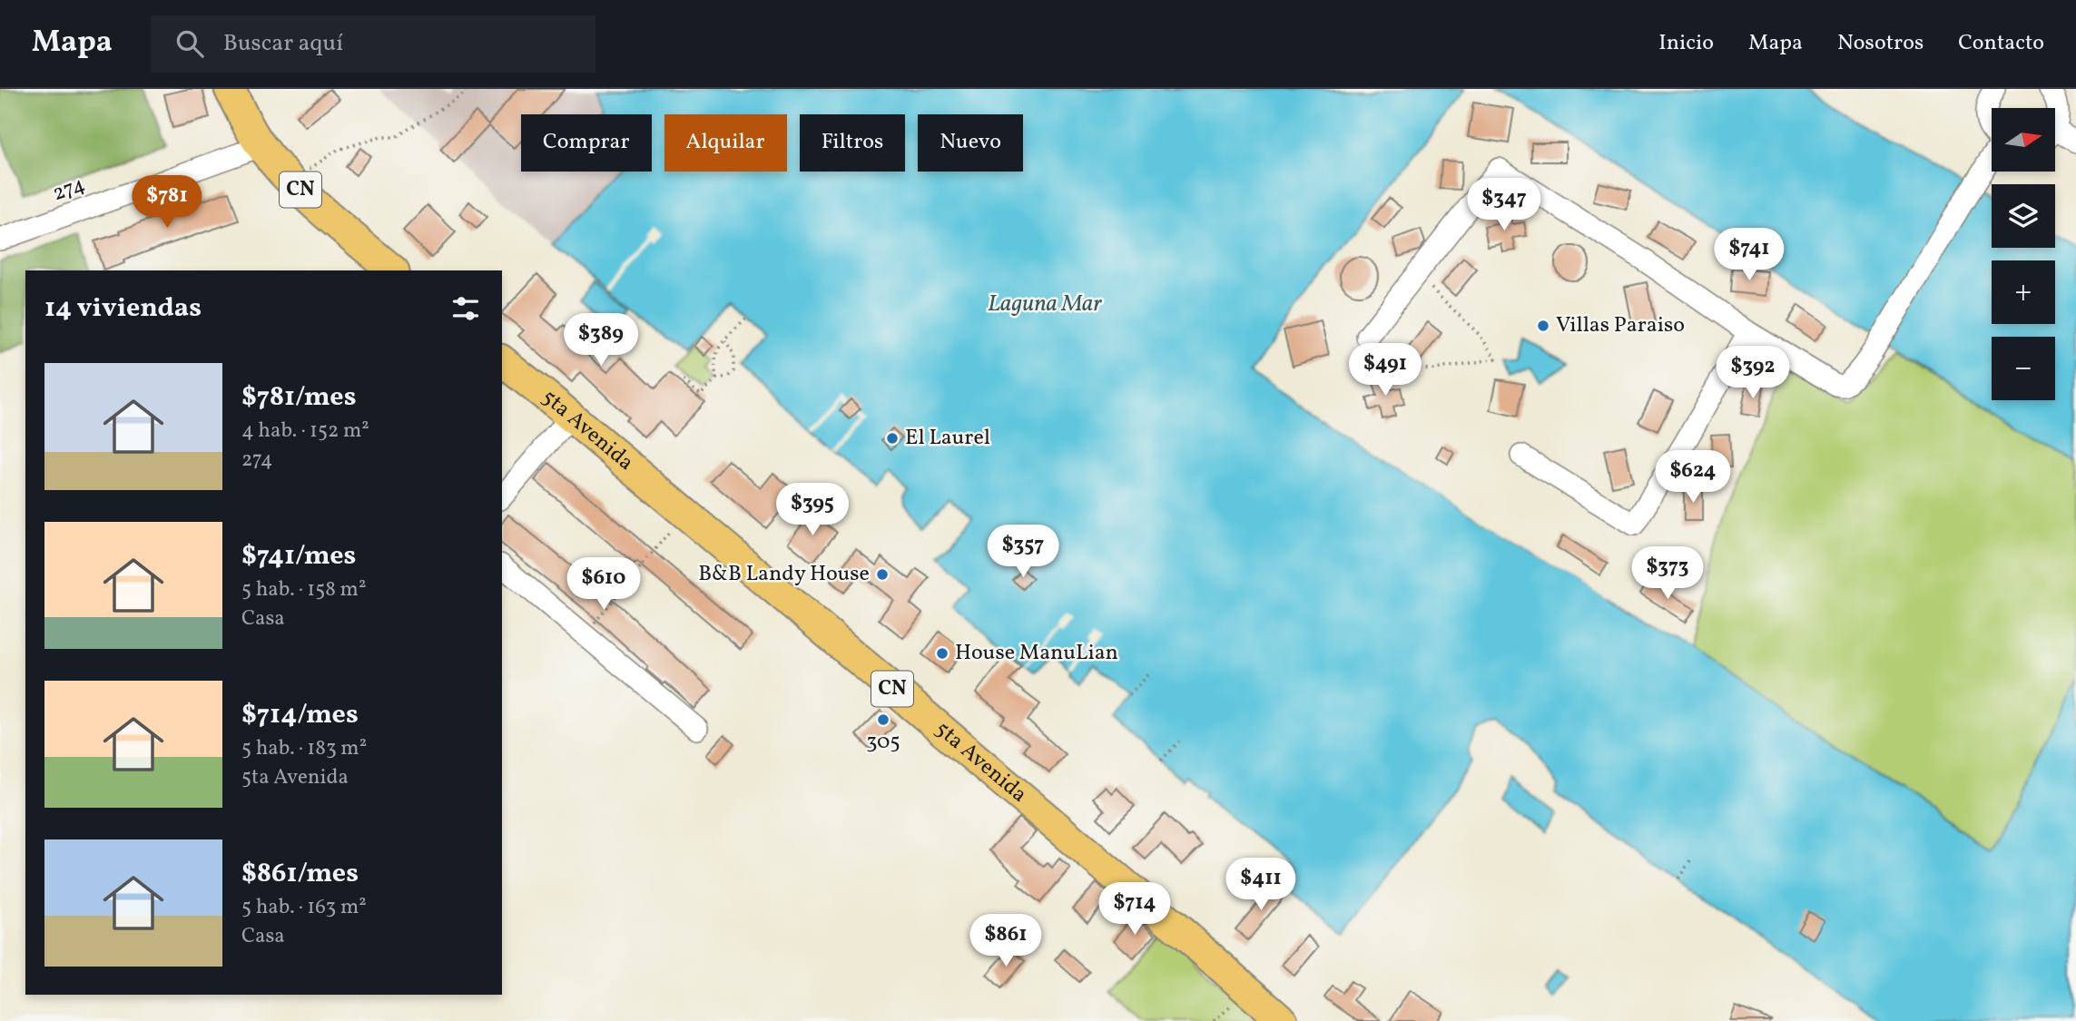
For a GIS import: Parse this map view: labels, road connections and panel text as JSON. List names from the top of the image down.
{
  "streets": {
    "highway": ["CN", "5ta Avenida"],
    "street": ["274"]
  },
  "crossings": [
    ["274", "CN"]
  ],
  "water": ["Laguna Mar"],
  "places": [
    "Villas Paraiso",
    "El Laurel",
    "B&B Landy House",
    "House ManuLian",
    "305"
  ],
  "north": "right",
  "page": {
    "header": "Mapa",
    "search": "Buscar aquí",
    "nav": [
      "Inicio",
      "Mapa",
      "Nosotros",
      "Contacto"
    ],
    "map_buttons": ["+", "−"],
    "chip": [
      "Comprar",
      "Alquilar",
      "Filtros",
      "Nuevo"
    ],
    "price": [
      "$781",
      "$347",
      "$741",
      "$389",
      "$491",
      "$392",
      "$624",
      "$395",
      "$357",
      "$373",
      "$610",
      "$411",
      "$714",
      "$861"
    ],
    "heading": "14 viviendas",
    "list": [
      {
        "name": "$781/mes",
        "note": "4 hab. · 152 m² · 274"
      },
      {
        "name": "$741/mes",
        "note": "5 hab. · 158 m² · Casa"
      },
      {
        "name": "$714/mes",
        "note": "5 hab. · 183 m² · 5ta Avenida"
      },
      {
        "name": "$861/mes",
        "note": "5 hab. · 163 m² · Casa"
      }
    ]
  }
}
